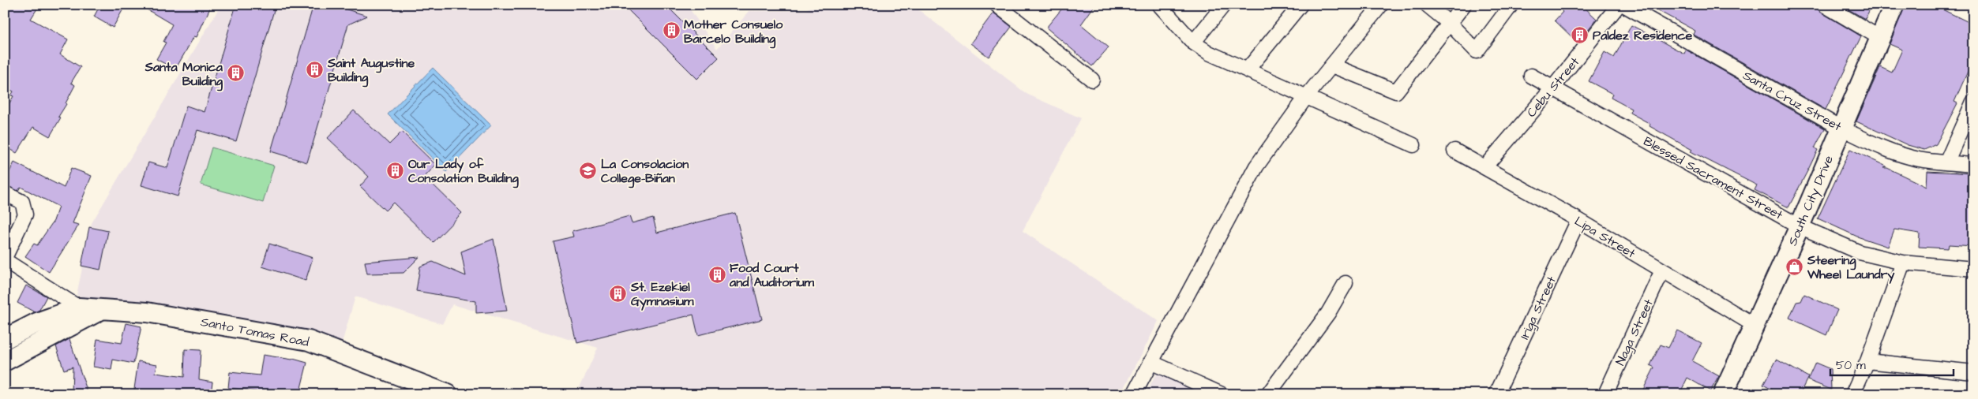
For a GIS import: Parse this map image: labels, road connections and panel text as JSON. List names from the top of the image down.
{
  "streets": {
    "street": [
      "Cebu Street",
      "Santa Cruz Street",
      "Blessed Sacrament Street",
      "South City Drive",
      "Lipa Street",
      "Iriga Street",
      "Santo Tomas Road",
      "Naga Street"
    ]
  },
  "crossings": [
    ["Cebu Street", "Blessed Sacrament Street"],
    ["Cebu Street", "Lipa Street"],
    ["Santa Cruz Street", "South City Drive"],
    ["Blessed Sacrament Street", "South City Drive"],
    ["South City Drive", "Lipa Street"],
    ["Lipa Street", "Iriga Street"],
    ["Lipa Street", "Naga Street"]
  ],
  "places": {
    "building": [
      "Mother Consuelo Barcelo Building",
      "Paldez Residence",
      "Saint Augustine Building",
      "Santa Monica Building",
      "Our Lady of Consolation Building",
      "Food Court and Auditorium",
      "St. Ezekiel Gymnasium"
    ],
    "school or university": ["La Consolacion College-Biñan"],
    "shop": ["Steering Wheel Laundry"]
  },
  "scale_bar": "50 m"
}
